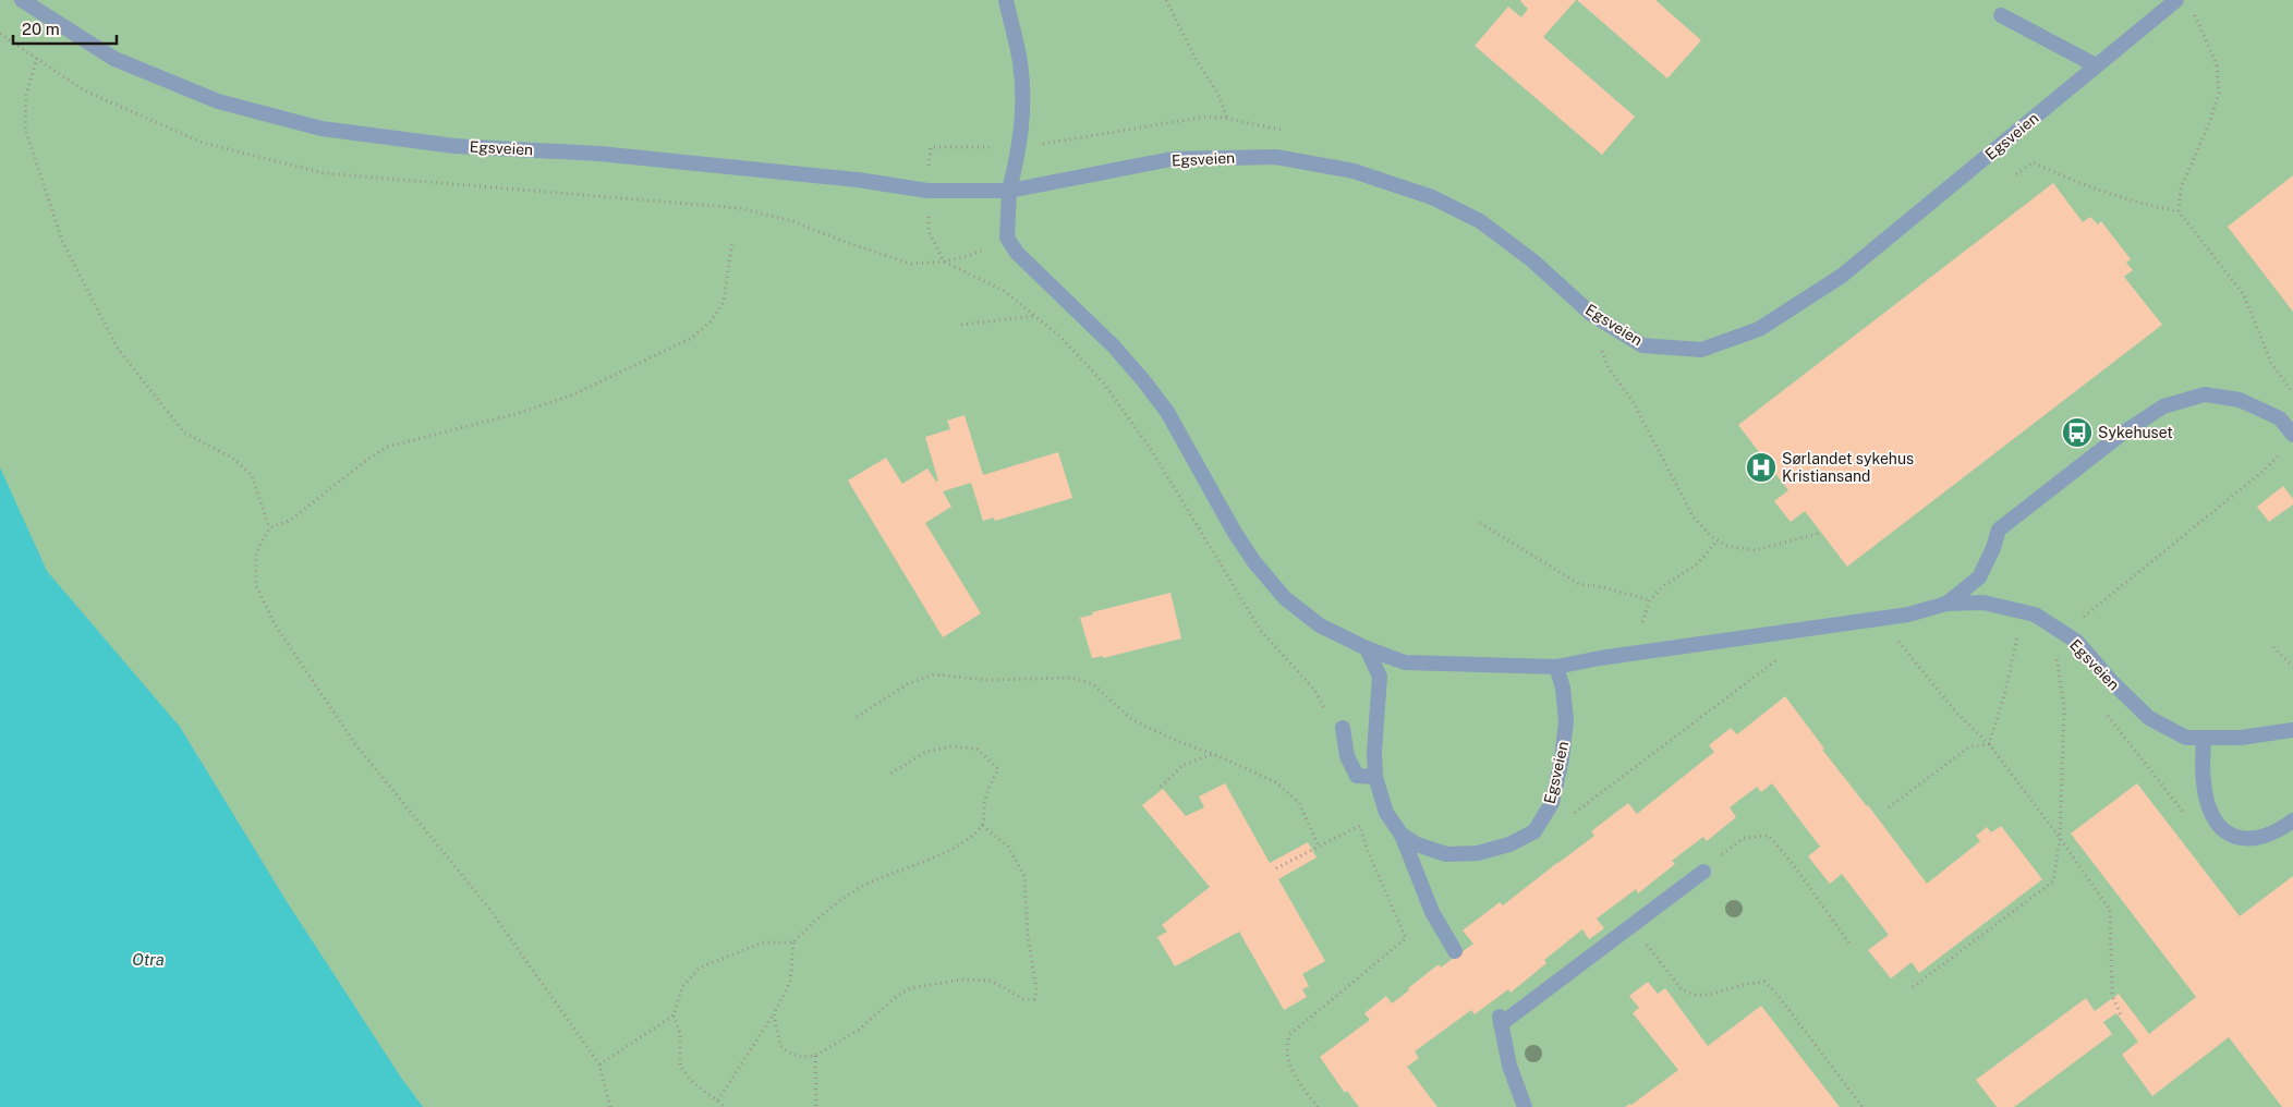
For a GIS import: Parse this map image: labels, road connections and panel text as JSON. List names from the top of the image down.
{
  "streets": {
    "street": ["Egsveien"]
  },
  "water": ["Otra"],
  "places": {
    "bus stop": ["Sykehuset"],
    "hospital": ["Sørlandet sykehus Kristiansand"]
  },
  "scale_bar": "20 m"
}
